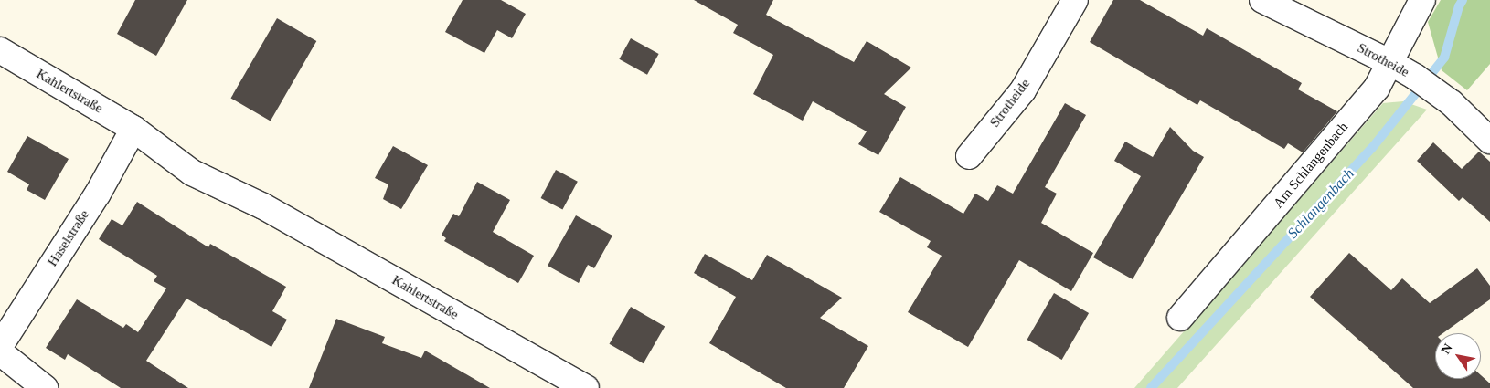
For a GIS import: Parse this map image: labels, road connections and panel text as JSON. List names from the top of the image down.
{
  "streets": {
    "street": [
      "Strotheide",
      "Kahlertstraße",
      "Am Schlangenbach",
      "Haselstraße"
    ]
  },
  "crossings": [
    ["Strotheide", "Am Schlangenbach"],
    ["Kahlertstraße", "Haselstraße"]
  ],
  "water": ["Schlangenbach"],
  "north": "top left"
}
